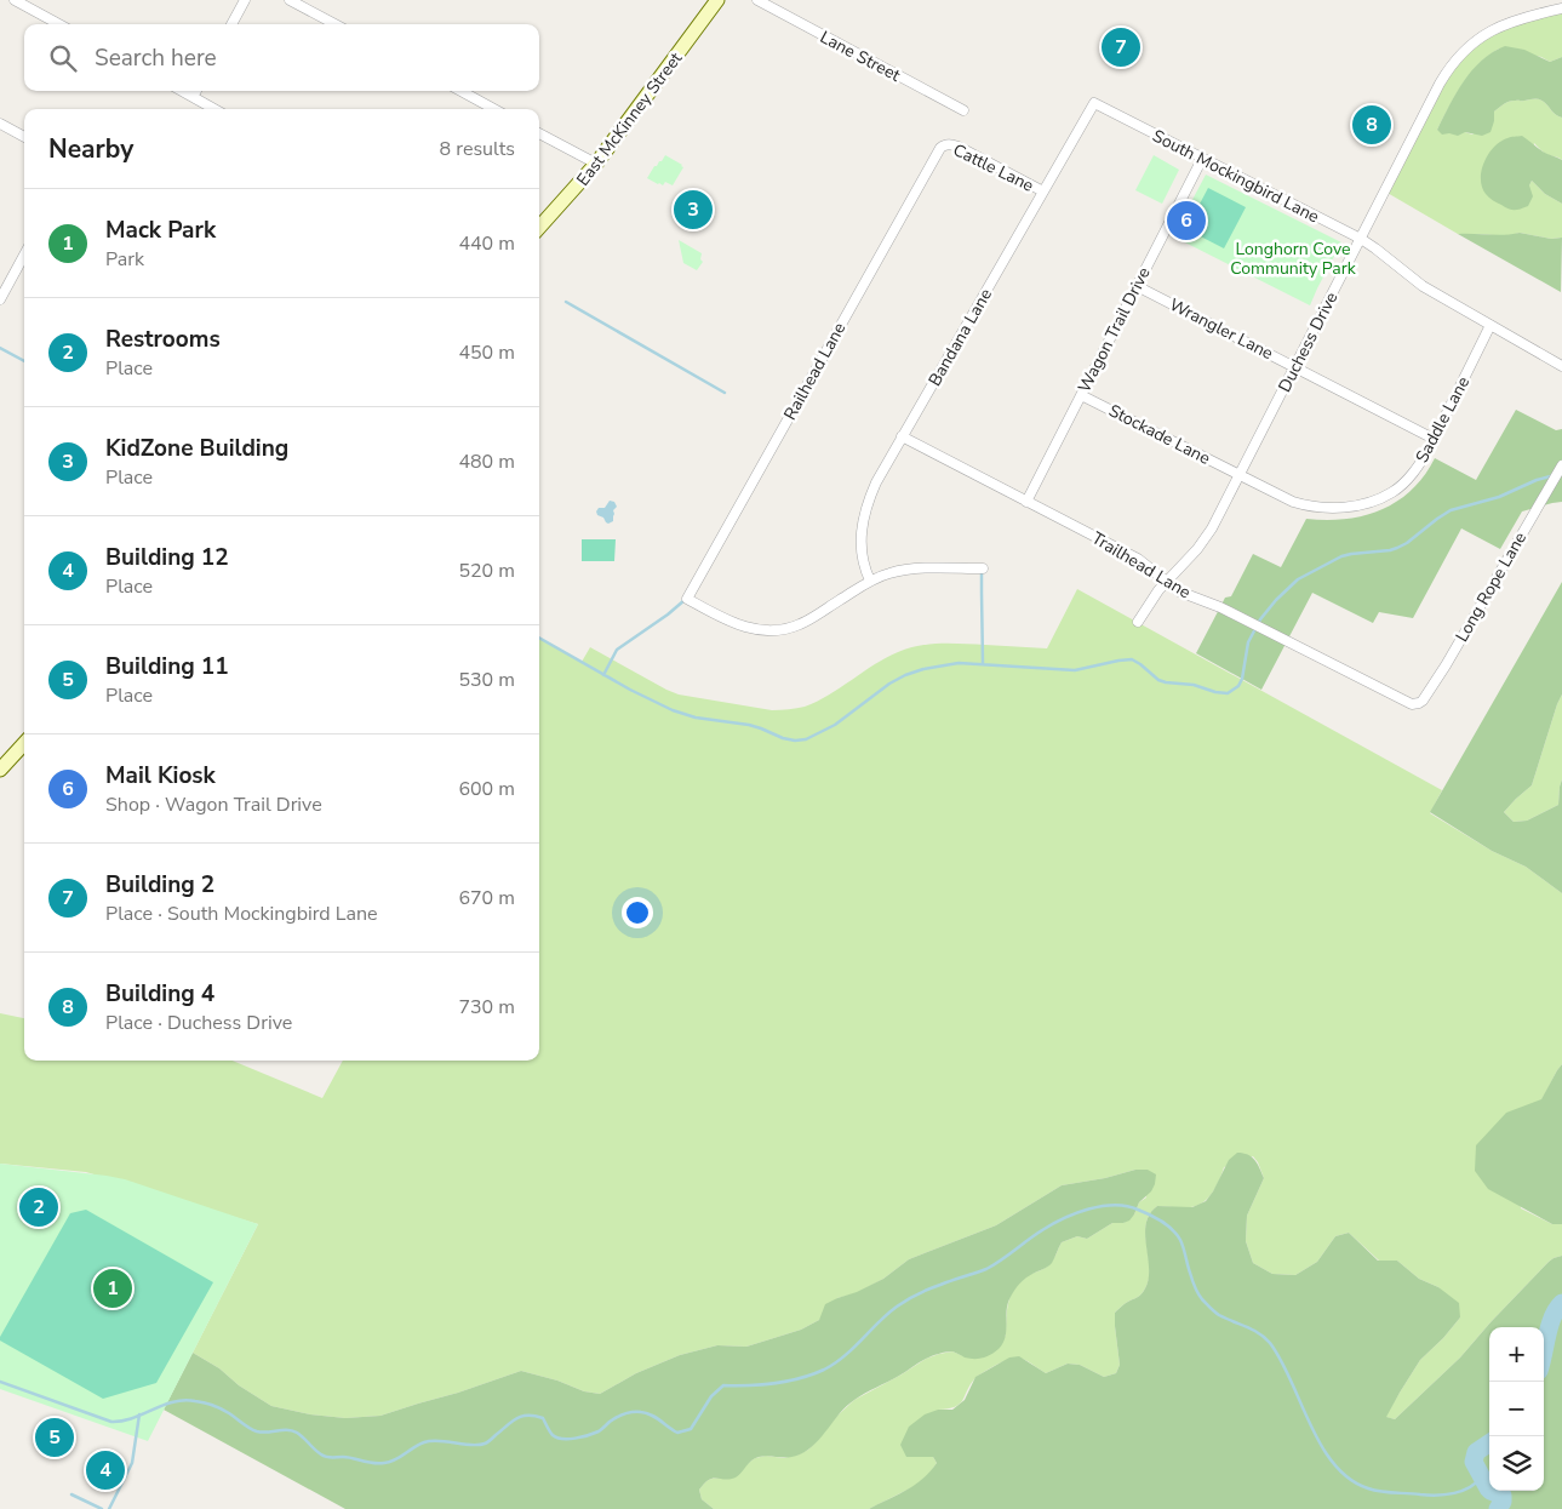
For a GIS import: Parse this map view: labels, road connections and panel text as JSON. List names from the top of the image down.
{
  "streets": {
    "main road": ["East McKinney Street"],
    "street": [
      "Lane Street",
      "Cattle Lane",
      "South Mockingbird Lane",
      "Wrangler Lane",
      "Wagon Trail Drive",
      "Bandana Lane",
      "Duchess Drive",
      "Railhead Lane",
      "Saddle Lane",
      "Stockade Lane",
      "Trailhead Lane",
      "Long Rope Lane"
    ]
  },
  "crossings": [
    ["Cattle Lane", "Bandana Lane"],
    ["Cattle Lane", "Railhead Lane"],
    ["South Mockingbird Lane", "Wagon Trail Drive"],
    ["South Mockingbird Lane", "Bandana Lane"],
    ["South Mockingbird Lane", "Duchess Drive"],
    ["South Mockingbird Lane", "Saddle Lane"],
    ["Wrangler Lane", "Wagon Trail Drive"],
    ["Wrangler Lane", "Duchess Drive"],
    ["Wrangler Lane", "Saddle Lane"],
    ["Wagon Trail Drive", "Stockade Lane"],
    ["Wagon Trail Drive", "Trailhead Lane"],
    ["Bandana Lane", "Railhead Lane"],
    ["Bandana Lane", "Trailhead Lane"],
    ["Duchess Drive", "Saddle Lane"],
    ["Duchess Drive", "Stockade Lane"],
    ["Duchess Drive", "Trailhead Lane"],
    ["Saddle Lane", "Stockade Lane"],
    ["Trailhead Lane", "Long Rope Lane"]
  ],
  "parks": ["Longhorn Cove Community Park"],
  "page": {
    "search": "Search here",
    "pins": [
      "7",
      "8",
      "3",
      "6",
      "2",
      "1",
      "5",
      "4"
    ],
    "heading": ["Nearby", "8 results"],
    "list": [
      {
        "mark": "1",
        "name": "Mack Park",
        "note": "Park",
        "value": "440 m"
      },
      {
        "mark": "2",
        "name": "Restrooms",
        "note": "Place",
        "value": "450 m"
      },
      {
        "mark": "3",
        "name": "KidZone Building",
        "note": "Place",
        "value": "480 m"
      },
      {
        "mark": "4",
        "name": "Building 12",
        "note": "Place",
        "value": "520 m"
      },
      {
        "mark": "5",
        "name": "Building 11",
        "note": "Place",
        "value": "530 m"
      },
      {
        "mark": "6",
        "name": "Mail Kiosk",
        "note": "Shop · Wagon Trail Drive",
        "value": "600 m"
      },
      {
        "mark": "7",
        "name": "Building 2",
        "note": "Place · South Mockingbird Lane",
        "value": "670 m"
      },
      {
        "mark": "8",
        "name": "Building 4",
        "note": "Place · Duchess Drive",
        "value": "730 m"
      }
    ],
    "map_buttons": ["+", "−"]
  }
}
